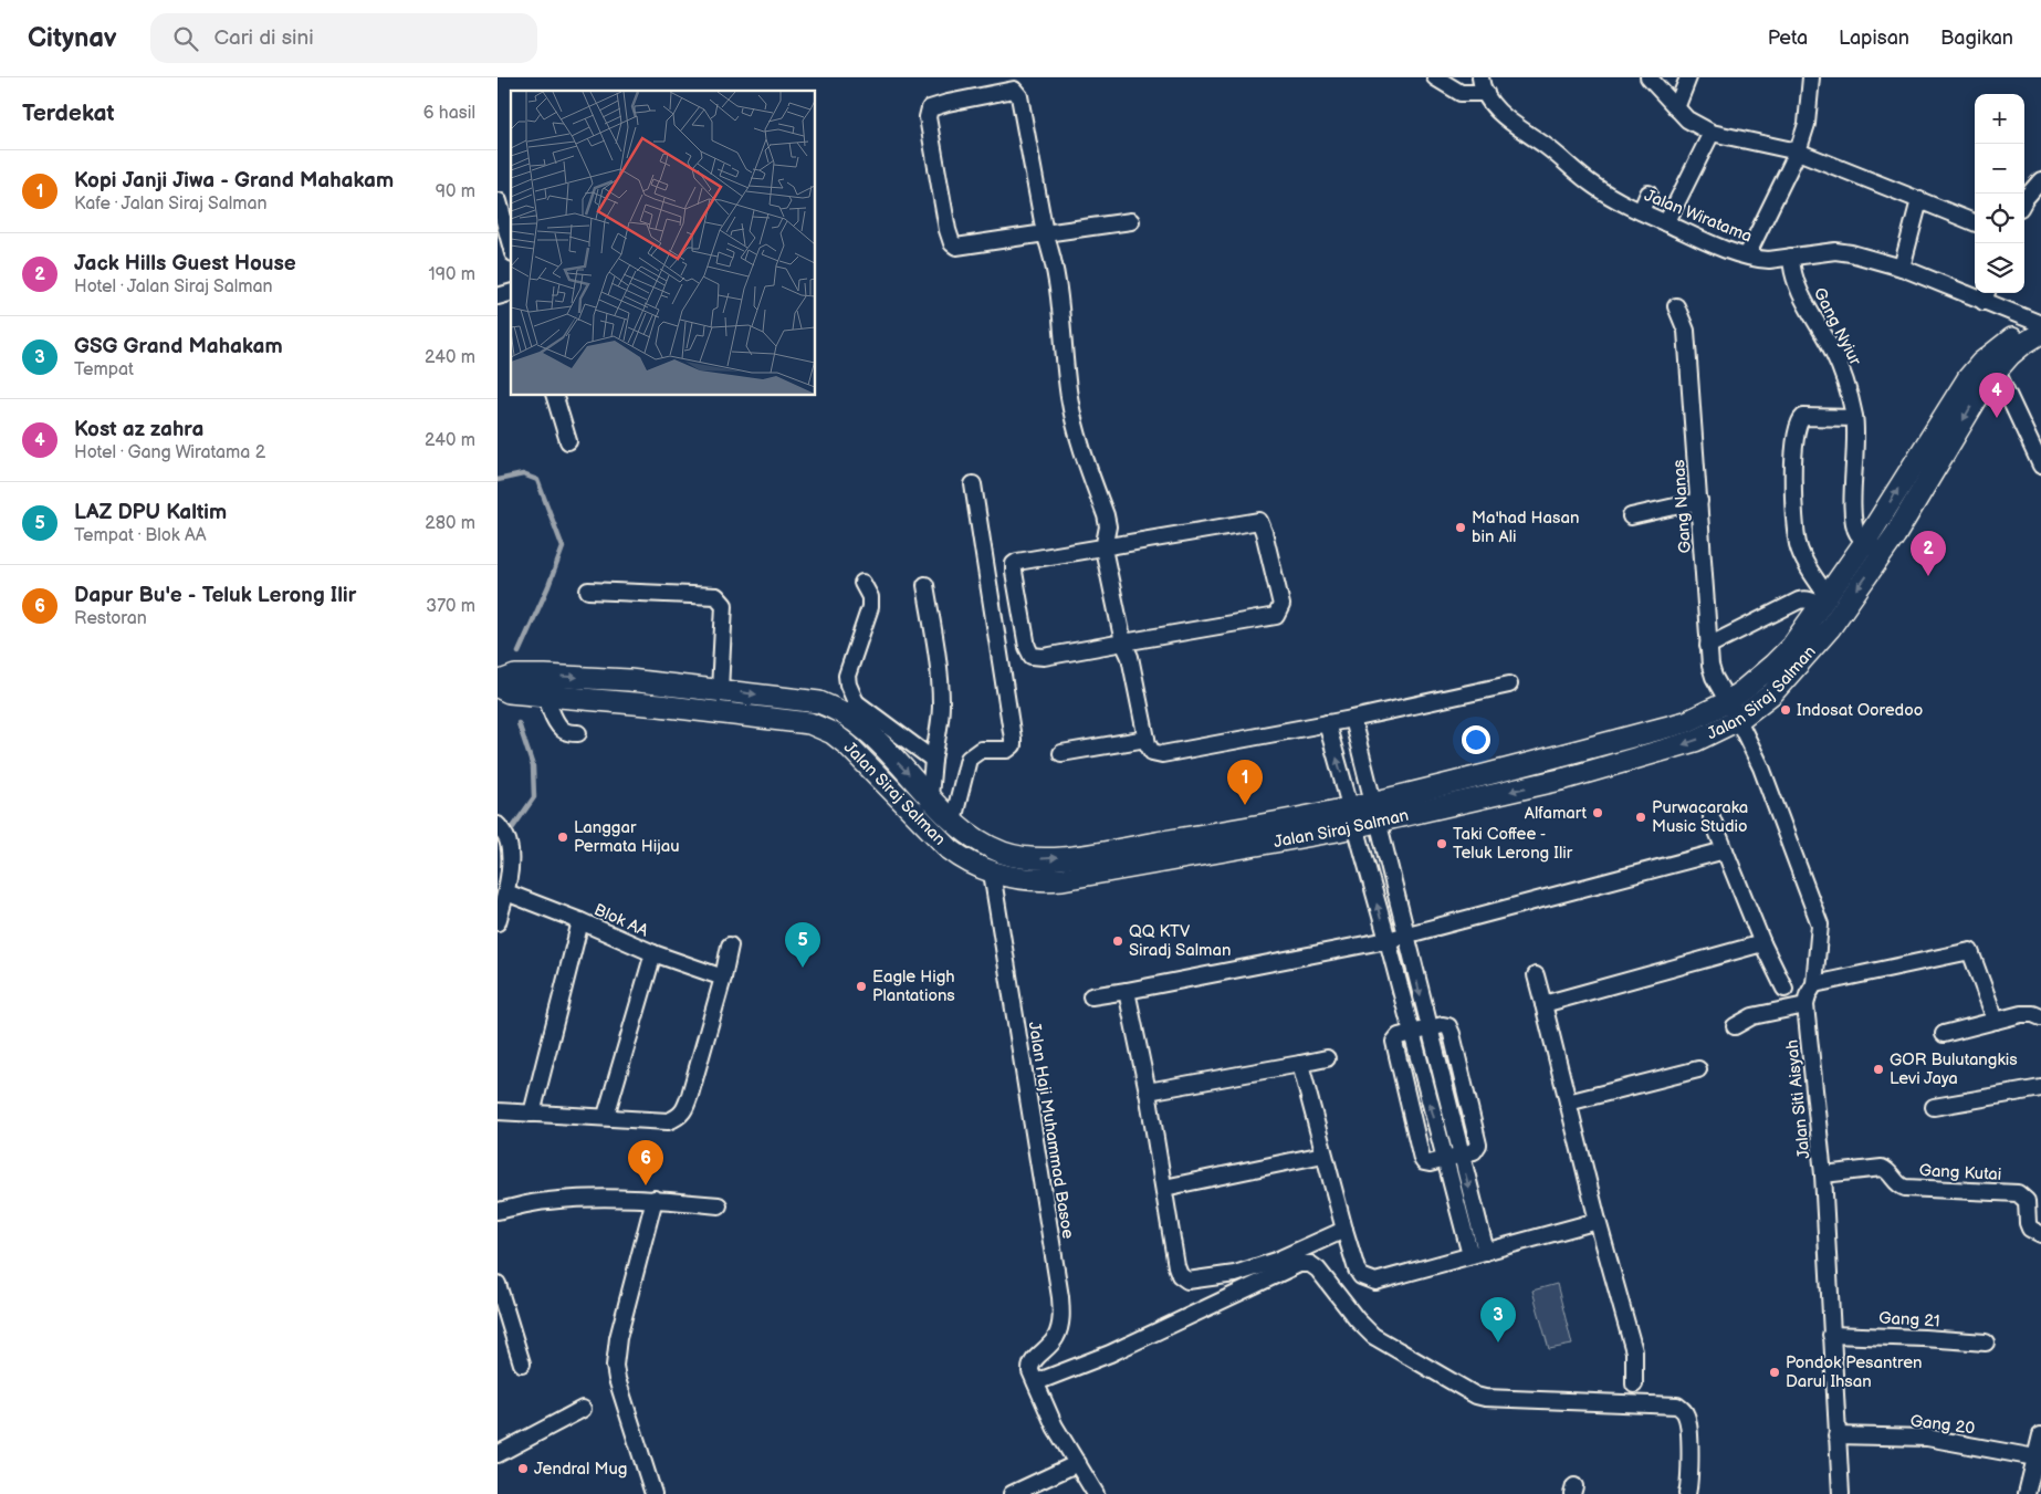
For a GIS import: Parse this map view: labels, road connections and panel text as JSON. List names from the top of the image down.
{
  "streets": {
    "street": [
      "Jalan Wiratama",
      "Gang Nyiur",
      "Gang Nanas",
      "Jalan Siraj Salman",
      "Blok AA",
      "Jalan Siti Aisyah",
      "Jalan Haji Muhammad Basoe",
      "Gang Kutai",
      "Gang 21",
      "Gang 20"
    ]
  },
  "crossings": [
    ["Jalan Wiratama", "Gang Nyiur"],
    ["Jalan Wiratama", "Jalan Siraj Salman"],
    ["Gang Nyiur", "Jalan Siraj Salman"],
    ["Gang Nanas", "Jalan Siraj Salman"],
    ["Gang Nanas", "Jalan Siti Aisyah"],
    ["Jalan Siraj Salman", "Jalan Siti Aisyah"],
    ["Jalan Siraj Salman", "Jalan Haji Muhammad Basoe"],
    ["Jalan Siti Aisyah", "Gang Kutai"],
    ["Jalan Siti Aisyah", "Gang 21"],
    ["Jalan Siti Aisyah", "Gang 20"]
  ],
  "places": [
    "Ma'had Hasan bin Ali",
    "Indosat Ooredoo",
    "Alfamart",
    "Purwacaraka Music Studio",
    "Langgar Permata Hijau",
    "Taki Coffee - Teluk Lerong Ilir",
    "QQ KTV Siradj Salman",
    "Eagle High Plantations",
    "GOR Bulutangkis Levi Jaya",
    "Pondok Pesantren Darul Ihsan",
    "Jendral Mug"
  ],
  "page": {
    "header": "Citynav",
    "search": "Cari di sini",
    "nav": ["Peta", "Lapisan", "Bagikan"],
    "heading": ["Terdekat", "6 hasil"],
    "map_buttons": ["+", "−"],
    "list": [
      {
        "mark": "1",
        "name": "Kopi Janji Jiwa - Grand Mahakam",
        "note": "Kafe · Jalan Siraj Salman",
        "value": "90 m"
      },
      {
        "mark": "2",
        "name": "Jack Hills Guest House",
        "note": "Hotel · Jalan Siraj Salman",
        "value": "190 m"
      },
      {
        "mark": "3",
        "name": "GSG Grand Mahakam",
        "note": "Tempat",
        "value": "240 m"
      },
      {
        "mark": "4",
        "name": "Kost az zahra",
        "note": "Hotel · Gang Wiratama 2",
        "value": "240 m"
      },
      {
        "mark": "5",
        "name": "LAZ DPU Kaltim",
        "note": "Tempat · Blok AA",
        "value": "280 m"
      },
      {
        "mark": "6",
        "name": "Dapur Bu'e - Teluk Lerong Ilir",
        "note": "Restoran",
        "value": "370 m"
      }
    ],
    "pins": [
      "4",
      "2",
      "1",
      "5",
      "6",
      "3"
    ]
  }
}
